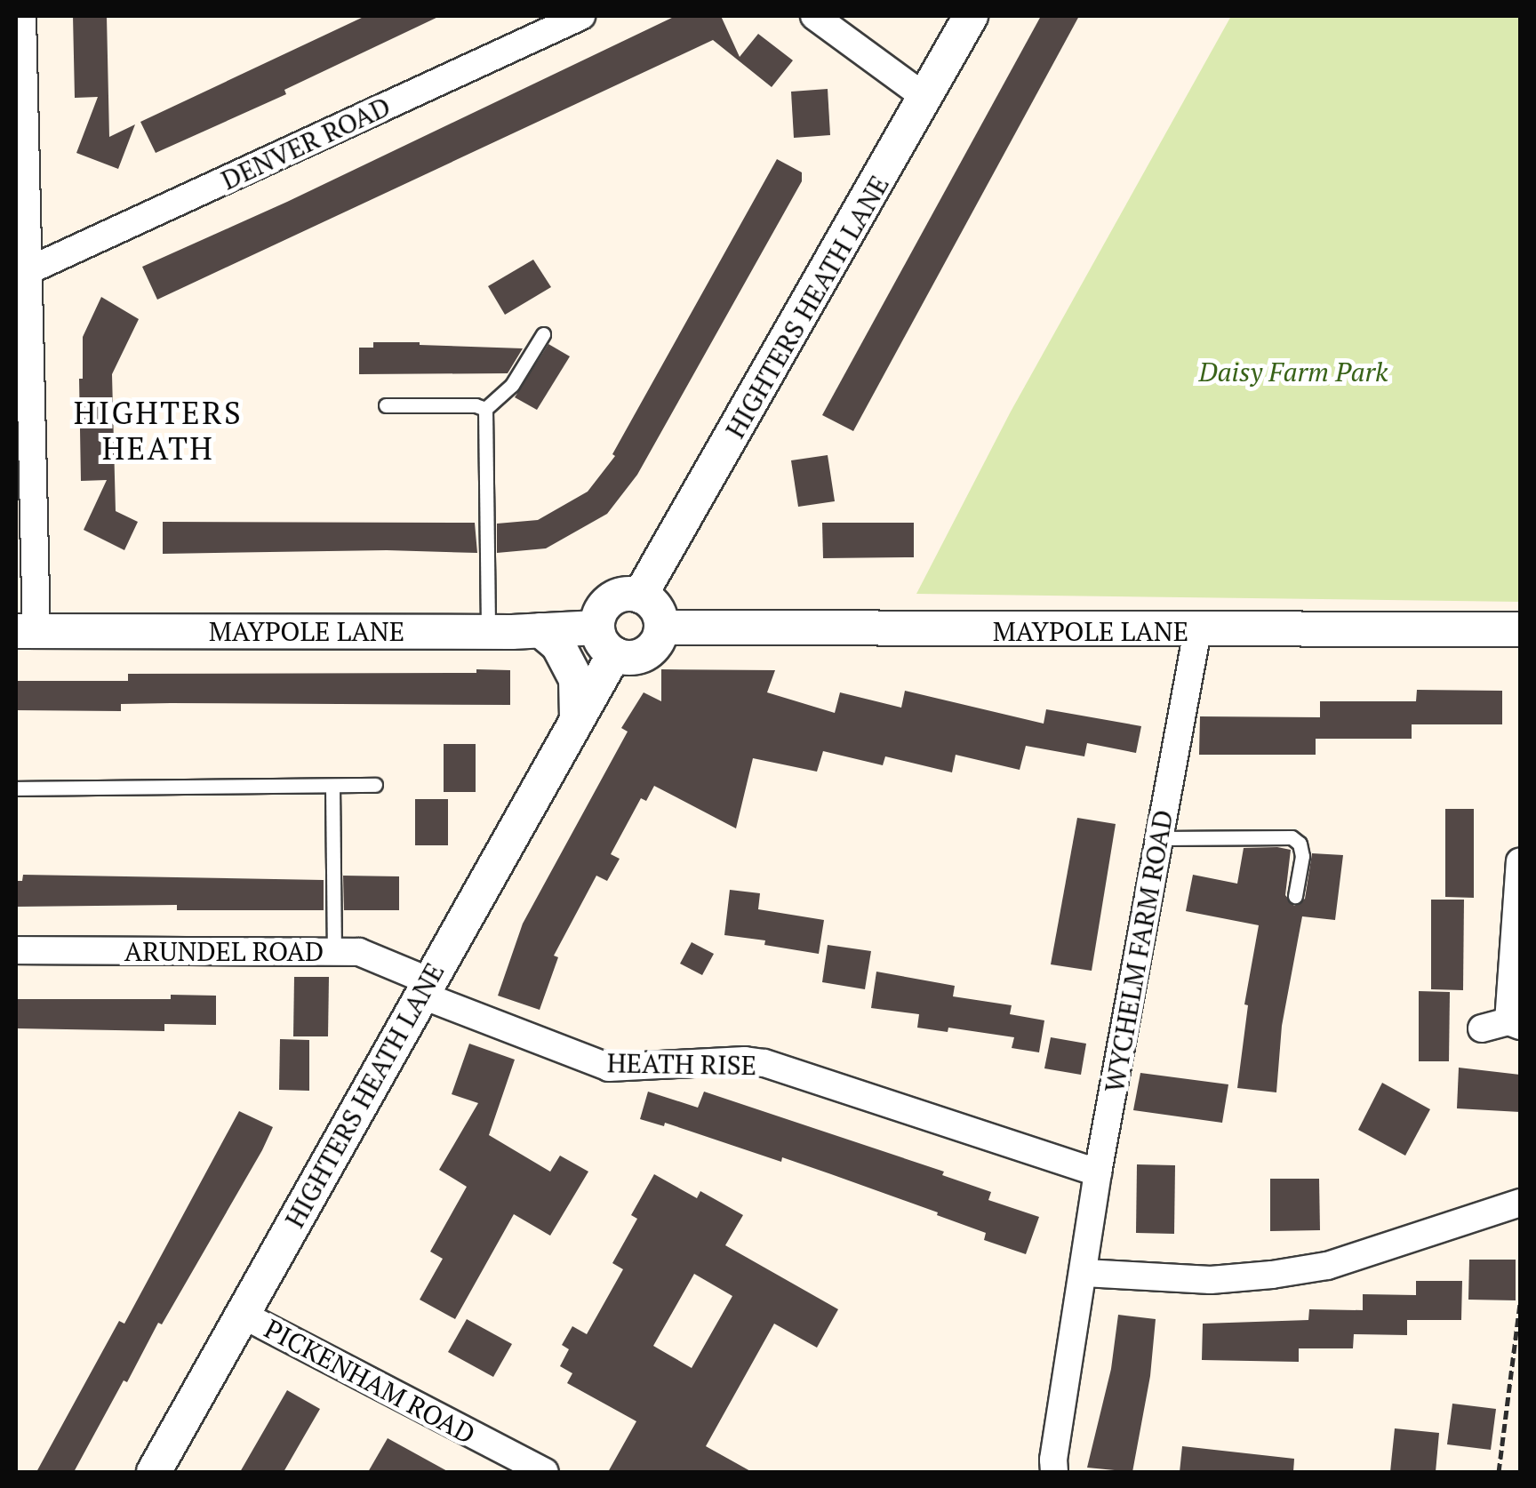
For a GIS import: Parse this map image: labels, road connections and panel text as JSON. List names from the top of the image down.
{
  "streets": {
    "street": [
      "DENVER ROAD",
      "HIGHTERS HEATH LANE",
      "MAYPOLE LANE",
      "ARUNDEL ROAD",
      "WYCHELM FARM ROAD",
      "HEATH RISE",
      "PICKENHAM ROAD"
    ]
  },
  "crossings": [
    ["HIGHTERS HEATH LANE", "MAYPOLE LANE"],
    ["HIGHTERS HEATH LANE", "ARUNDEL ROAD"],
    ["HIGHTERS HEATH LANE", "HEATH RISE"],
    ["HIGHTERS HEATH LANE", "PICKENHAM ROAD"],
    ["MAYPOLE LANE", "WYCHELM FARM ROAD"],
    ["ARUNDEL ROAD", "HEATH RISE"],
    ["WYCHELM FARM ROAD", "HEATH RISE"]
  ],
  "districts": ["HIGHTERS HEATH"],
  "parks": ["Daisy Farm Park"]
}
